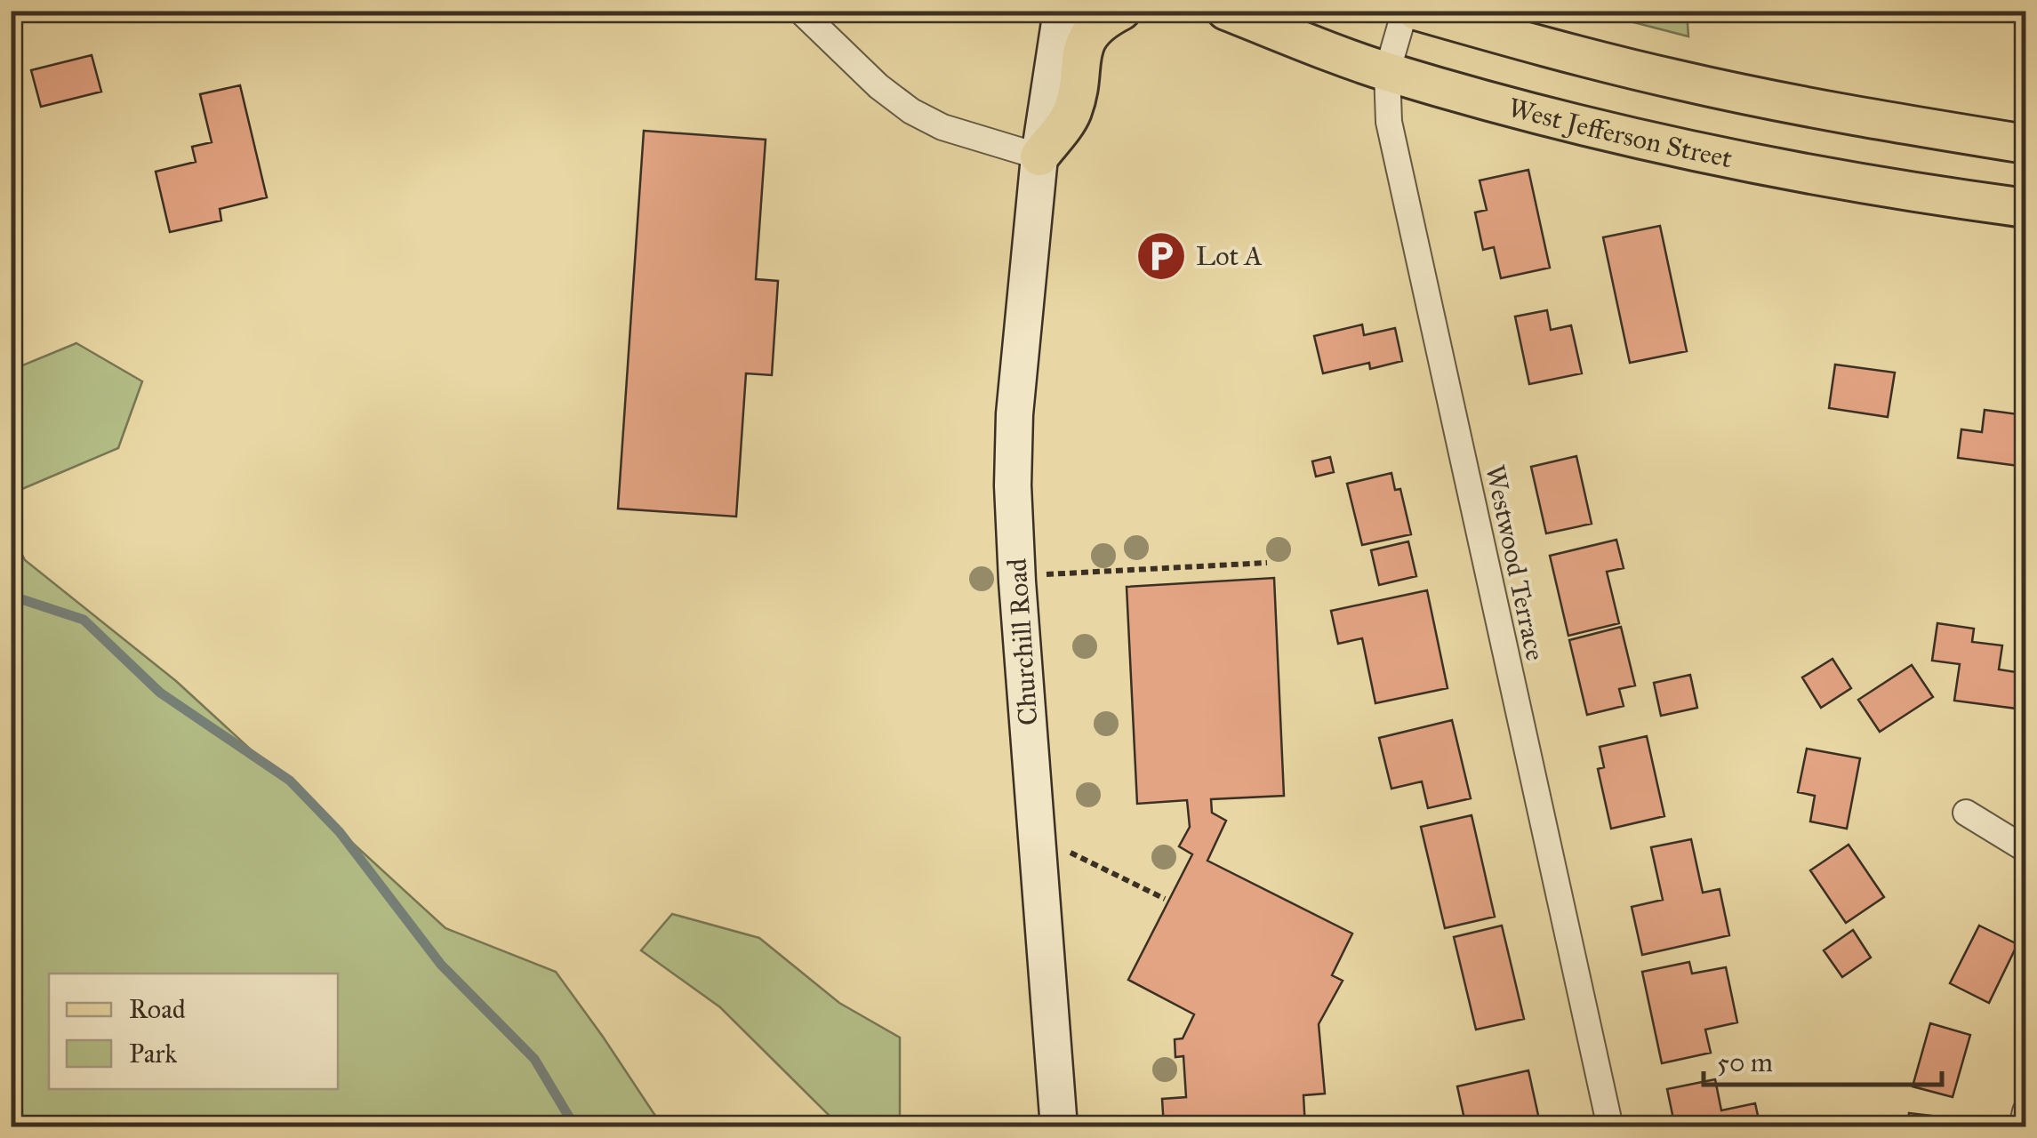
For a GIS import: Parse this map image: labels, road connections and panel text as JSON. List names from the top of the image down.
{
  "streets": {
    "main road": ["West Jefferson Street"],
    "street": ["Westwood Terrace", "Churchill Road"]
  },
  "crossings": [
    ["West Jefferson Street", "Westwood Terrace"]
  ],
  "places": {
    "parking": ["Lot A"]
  },
  "legend": ["Road", "Park"],
  "scale_bar": "50 m"
}
